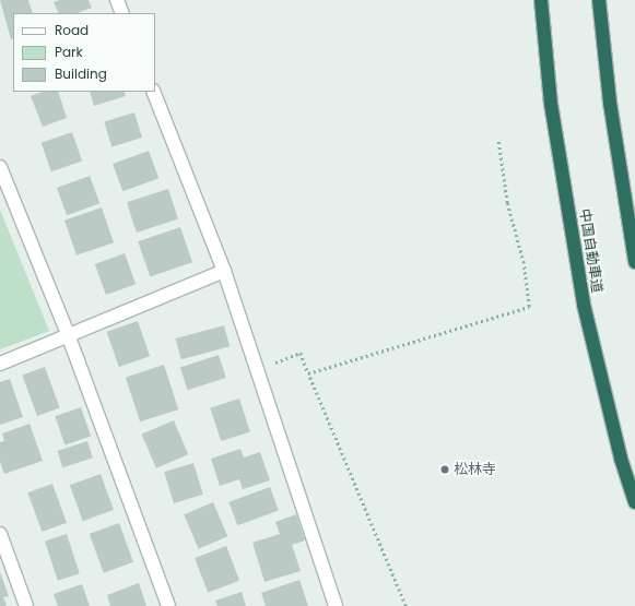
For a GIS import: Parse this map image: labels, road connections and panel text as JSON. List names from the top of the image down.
{
  "streets": {
    "highway": ["中国自動車道"]
  },
  "places": ["松林寺"],
  "legend": ["Road", "Park", "Building"]
}
